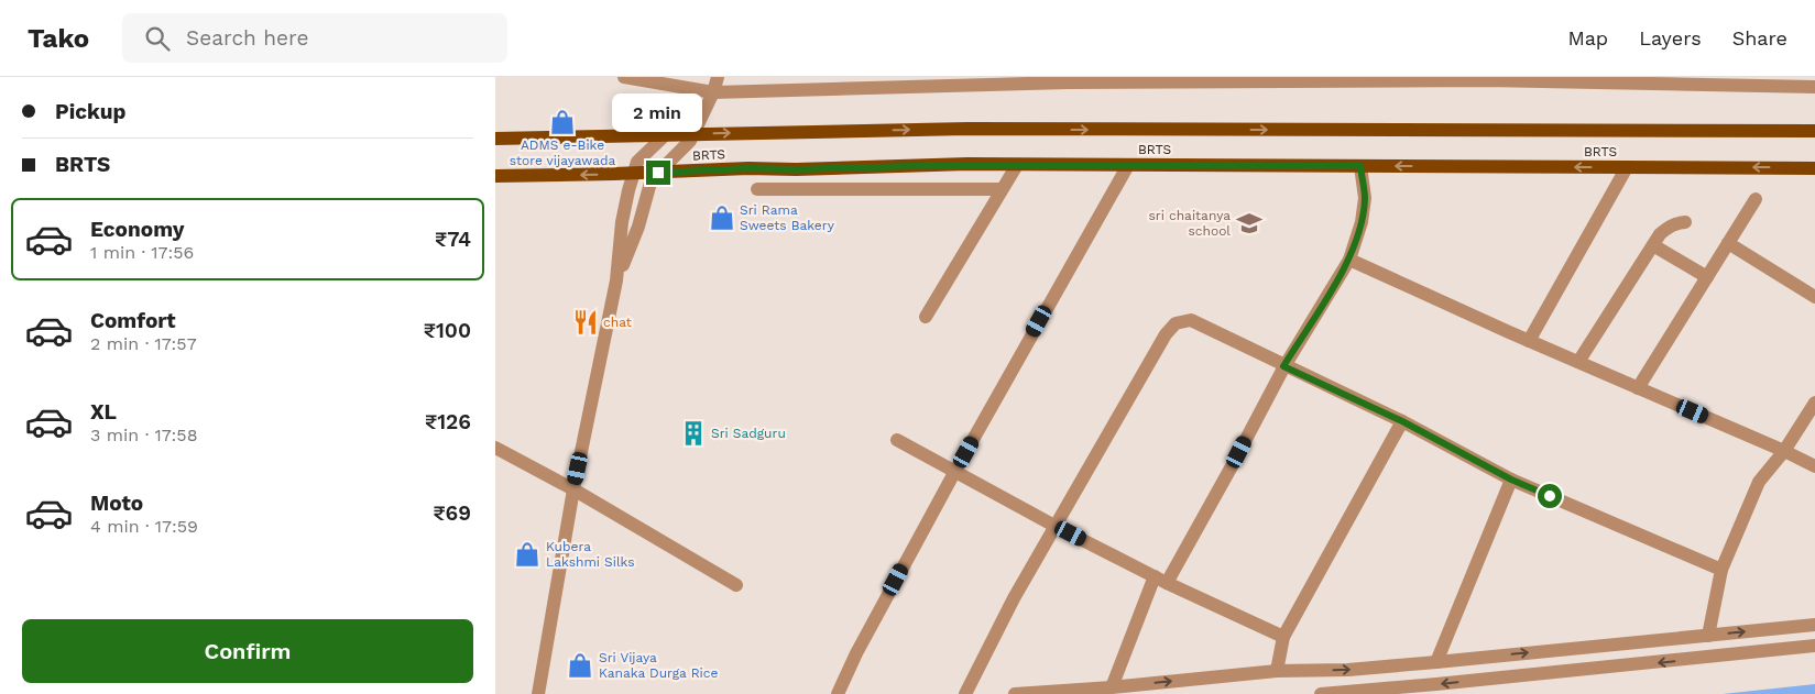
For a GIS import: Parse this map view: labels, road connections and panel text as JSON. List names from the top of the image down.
{
  "streets": {
    "main road": ["BRTS"]
  },
  "places": {
    "shop": [
      "ADMS e-Bike store vijayawada",
      "Sri Rama Sweets Bakery",
      "Kubera Lakshmi Silks",
      "Sri Vijaya Kanaka Durga Rice"
    ],
    "school or university": ["sri chaitanya school"],
    "restaurant": ["chat"],
    "building": ["Sri Sadguru"]
  },
  "page": {
    "header": "Tako",
    "search": "Search here",
    "nav": ["Map", "Layers", "Share"],
    "banner": ["Pickup", "BRTS"],
    "bubble": "2 min",
    "list": [
      {
        "name": "Economy",
        "note": "1 min · 17:56",
        "value": "₹74"
      },
      {
        "name": "Comfort",
        "note": "2 min · 17:57",
        "value": "₹100"
      },
      {
        "name": "XL",
        "note": "3 min · 17:58",
        "value": "₹126"
      },
      {
        "name": "Moto",
        "note": "4 min · 17:59",
        "value": "₹69"
      }
    ],
    "buttons": "Confirm"
  }
}
